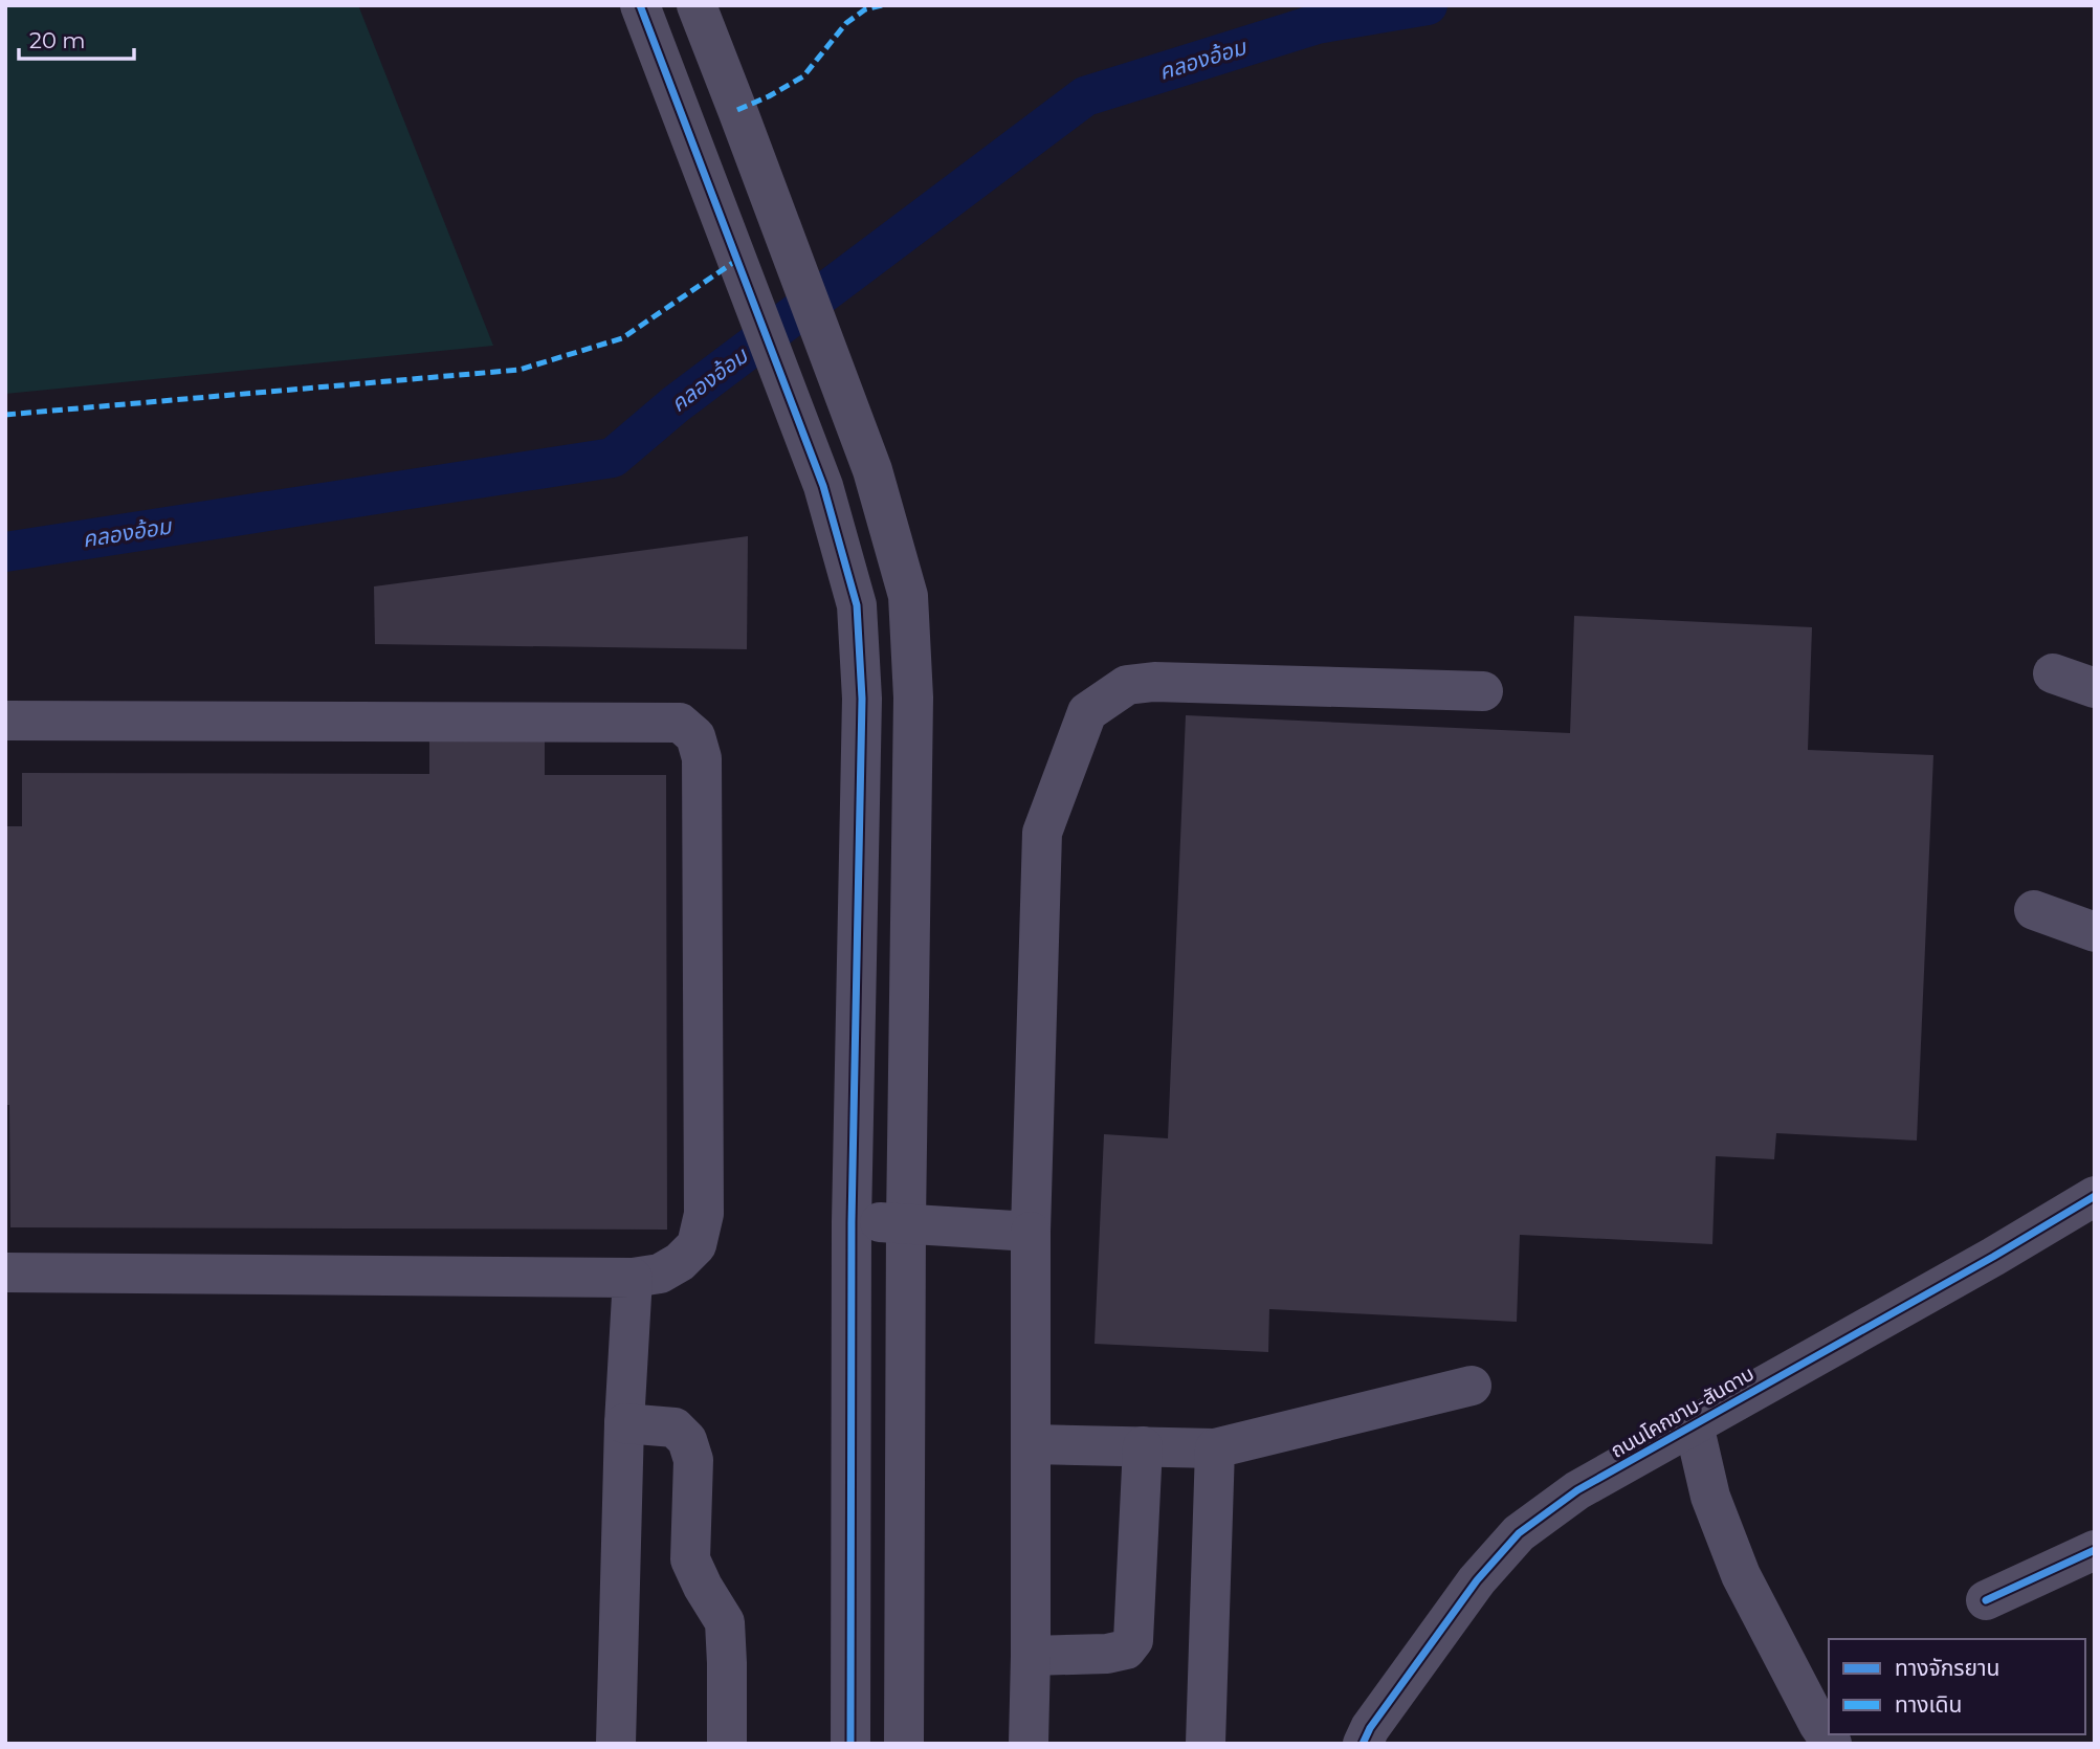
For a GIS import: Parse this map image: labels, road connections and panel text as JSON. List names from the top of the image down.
{
  "streets": {
    "street": ["ถนนโคกขาม-สันดาบ"]
  },
  "water": ["คลองอ้อม"],
  "legend": ["ทางจักรยาน", "ทางเดิน"],
  "scale_bar": "20 m"
}
